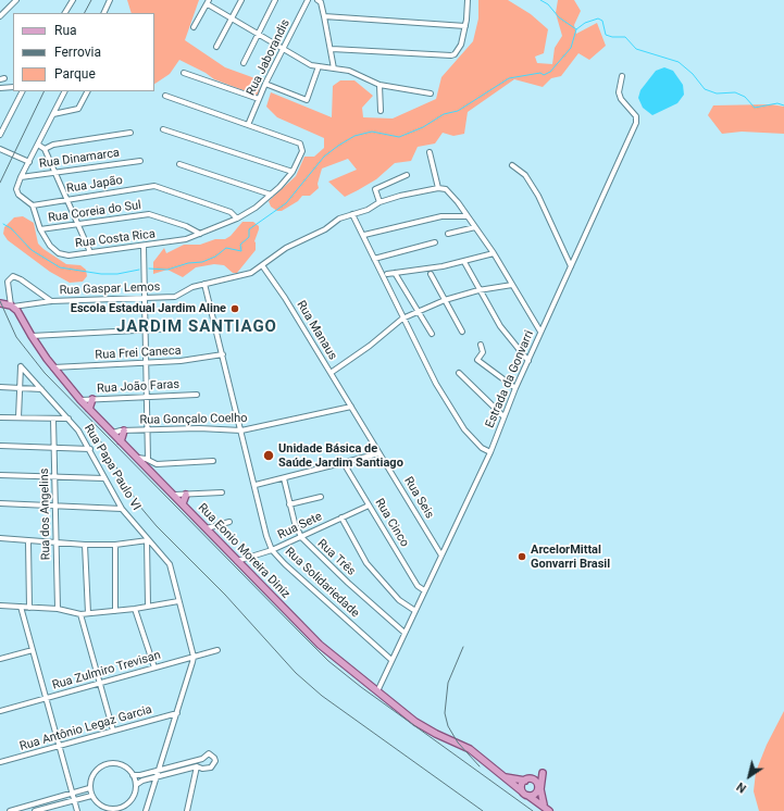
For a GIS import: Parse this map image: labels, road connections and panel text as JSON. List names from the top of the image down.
{
  "streets": {
    "main road": ["Rua Eonio Moreira Diniz"],
    "street": [
      "Rua Jaborandis",
      "Rua Dinamarca",
      "Rua Japão",
      "Rua Coreia do Sul",
      "Rua Costa Rica",
      "Rua Gaspar Lemos",
      "Rua Manaus",
      "Rua Frei Caneca",
      "Estrada da Gonvarri",
      "Rua João Faras",
      "Rua Gonçalo Coelho",
      "Rua Papa Paulo VI",
      "Rua Seis",
      "Rua dos Angelins",
      "Rua Cinco",
      "Rua Sete",
      "Rua Três",
      "Rua Solidariedade",
      "Rua Zulmiro Trevisan",
      "Rua Antônio Legaz Garcia"
    ]
  },
  "crossings": [
    ["Rua Jaborandis", "Rua Costa Rica"],
    ["Rua Japão", "Rua Costa Rica"],
    ["Rua Coreia do Sul", "Rua Costa Rica"],
    ["Rua Gaspar Lemos", "Rua Manaus"],
    ["Rua Gaspar Lemos", "Rua Eonio Moreira Diniz"],
    ["Rua Gaspar Lemos", "Rua Solidariedade"],
    ["Rua Manaus", "Rua Gonçalo Coelho"],
    ["Rua Manaus", "Rua Seis"],
    ["Rua Frei Caneca", "Rua Eonio Moreira Diniz"],
    ["Rua Frei Caneca", "Rua Solidariedade"],
    ["Estrada da Gonvarri", "Rua Seis"],
    ["Estrada da Gonvarri", "Rua Cinco"],
    ["Estrada da Gonvarri", "Rua Eonio Moreira Diniz"],
    ["Estrada da Gonvarri", "Rua Três"],
    ["Estrada da Gonvarri", "Rua Solidariedade"],
    ["Rua João Faras", "Rua Eonio Moreira Diniz"],
    ["Rua Gonçalo Coelho", "Rua Seis"],
    ["Rua Gonçalo Coelho", "Rua Eonio Moreira Diniz"],
    ["Rua Gonçalo Coelho", "Rua Solidariedade"],
    ["Rua Papa Paulo VI", "Rua Zulmiro Trevisan"],
    ["Rua Papa Paulo VI", "Rua Antônio Legaz Garcia"],
    ["Rua Cinco", "Rua Sete"],
    ["Rua Sete", "Rua Eonio Moreira Diniz"],
    ["Rua Sete", "Rua Três"],
    ["Rua Sete", "Rua Solidariedade"]
  ],
  "districts": ["JARDIM SANTIAGO"],
  "places": ["Escola Estadual Jardim Aline", "Unidade Básica de Saúde Jardim Santiago", "ArcelorMittal Gonvarri Brasil"],
  "legend": ["Rua", "Ferrovia", "Parque"],
  "north": "bottom left"
}
